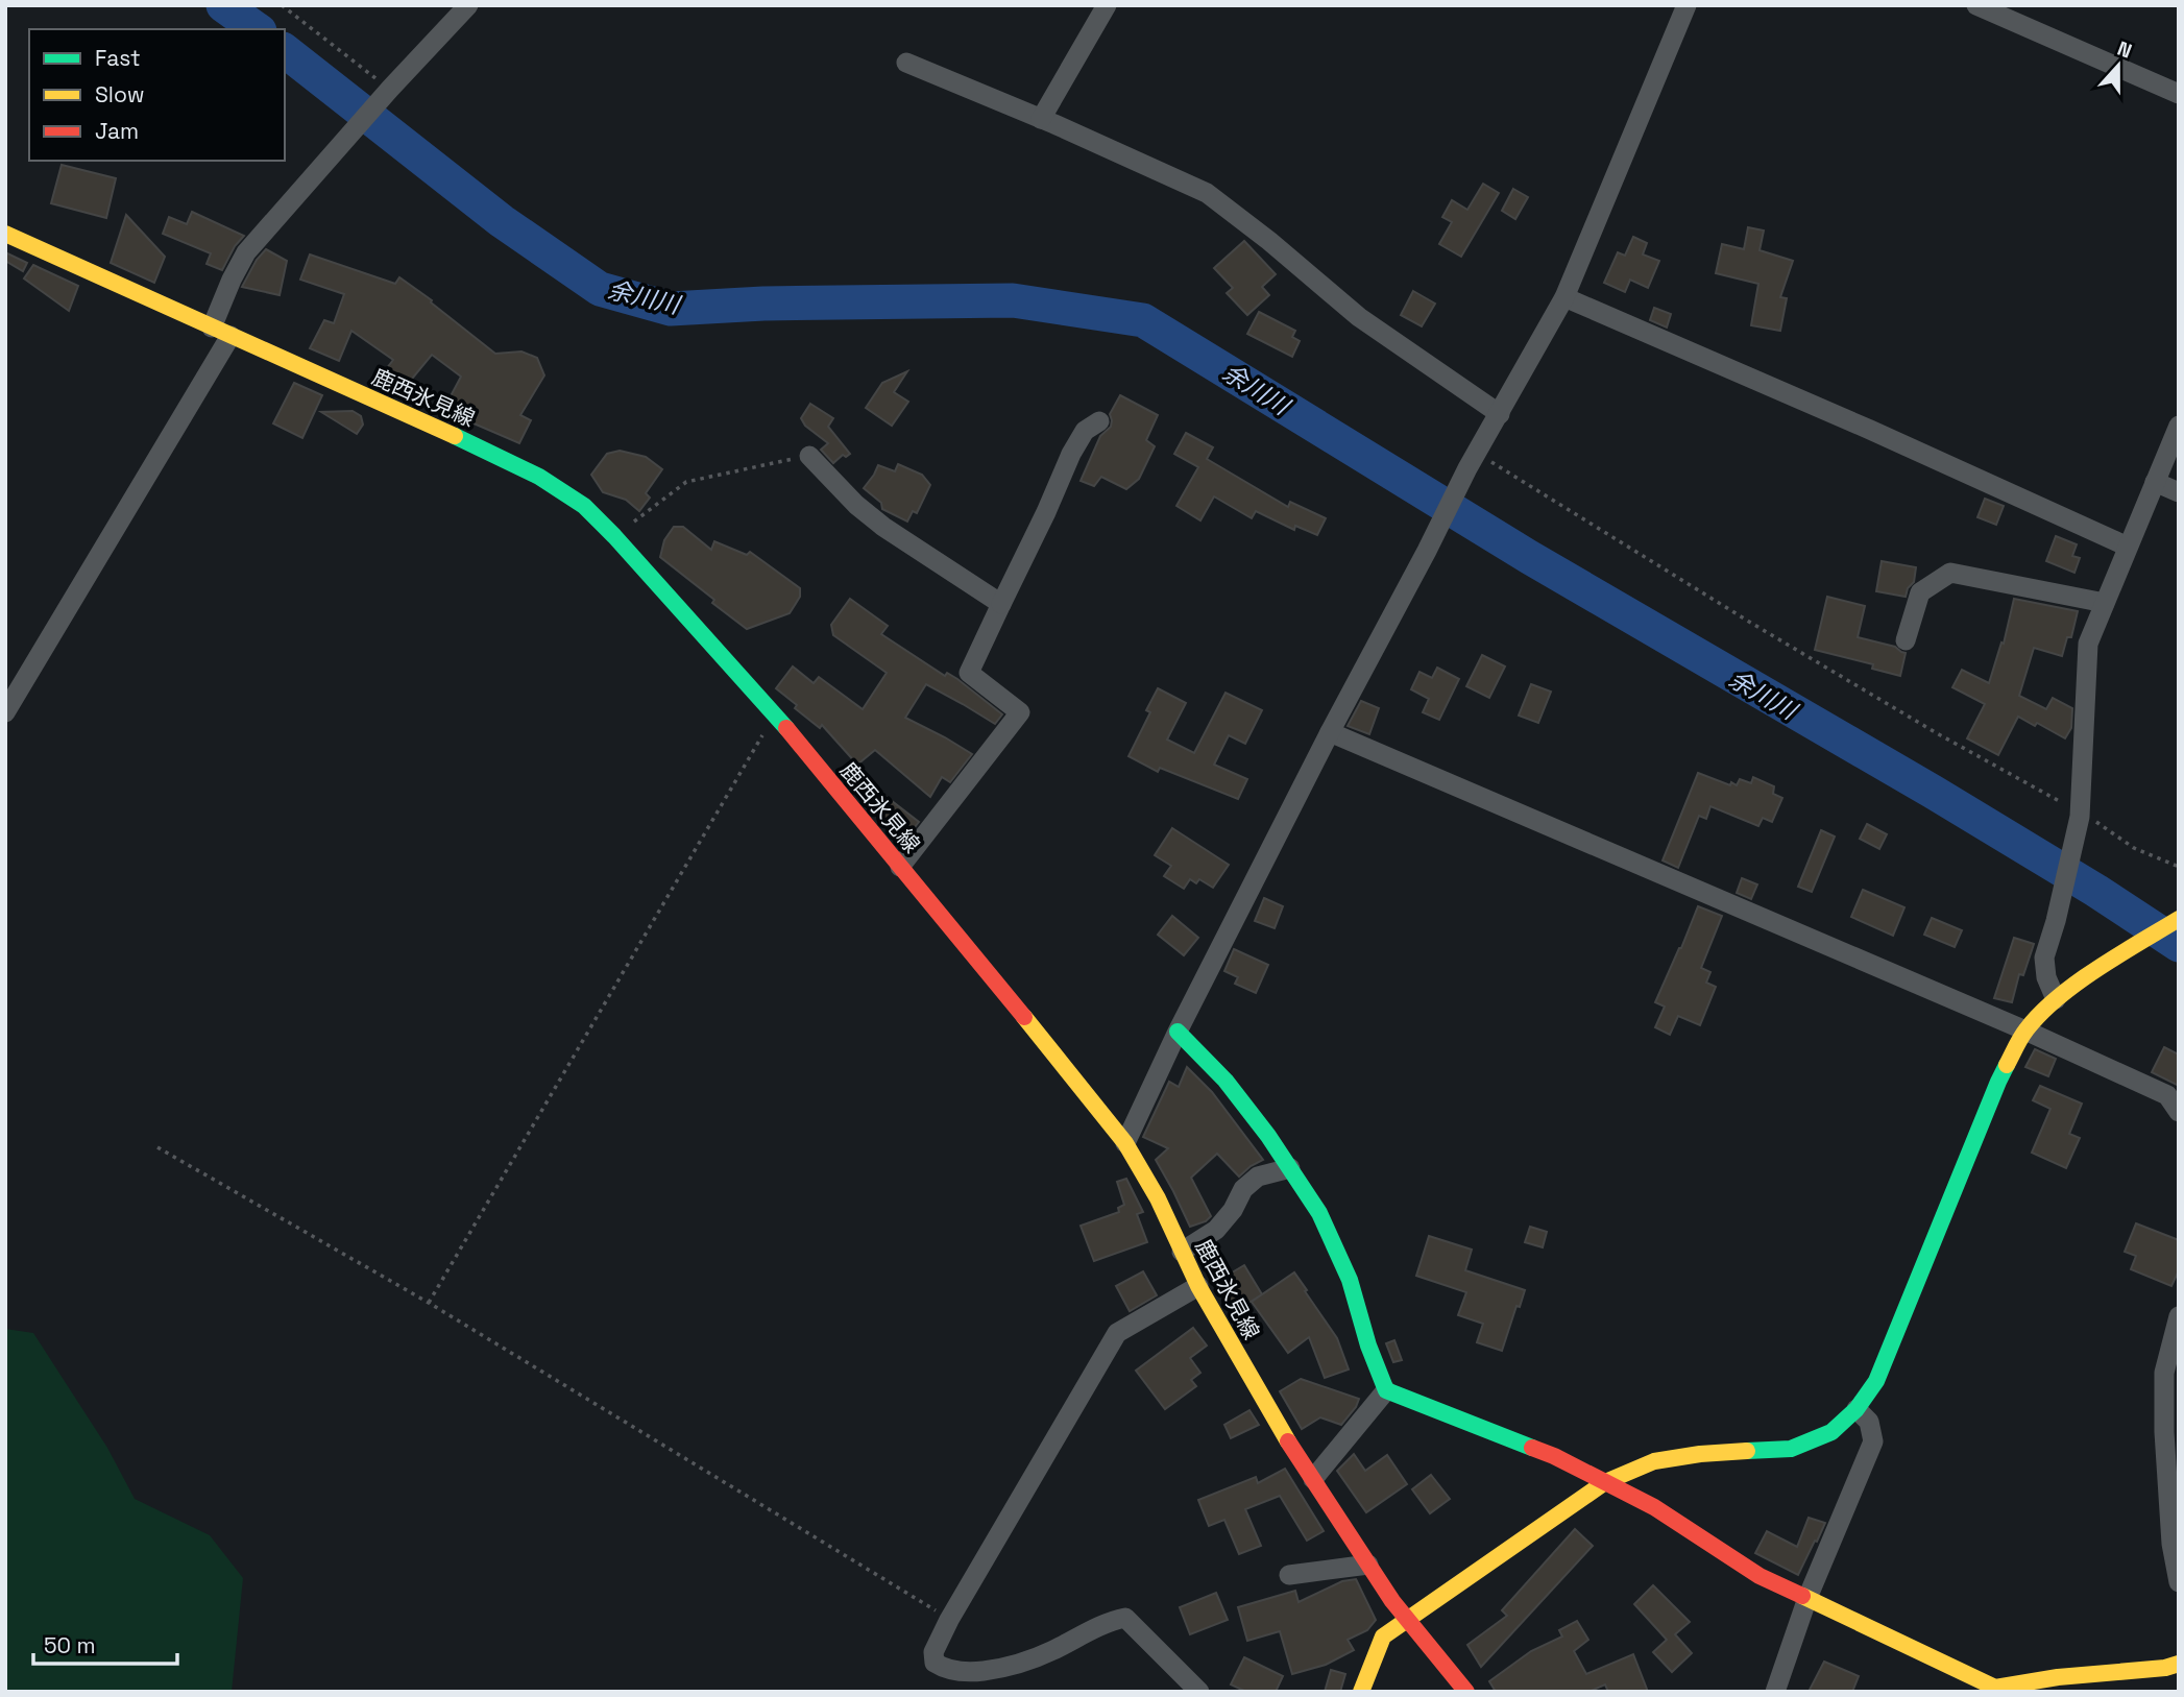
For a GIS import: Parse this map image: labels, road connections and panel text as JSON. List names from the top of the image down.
{
  "streets": {
    "street": ["鹿西氷見線"]
  },
  "water": ["余川川"],
  "legend": ["Fast", "Slow", "Jam"],
  "scale_bar": "50 m",
  "north": "top"
}
